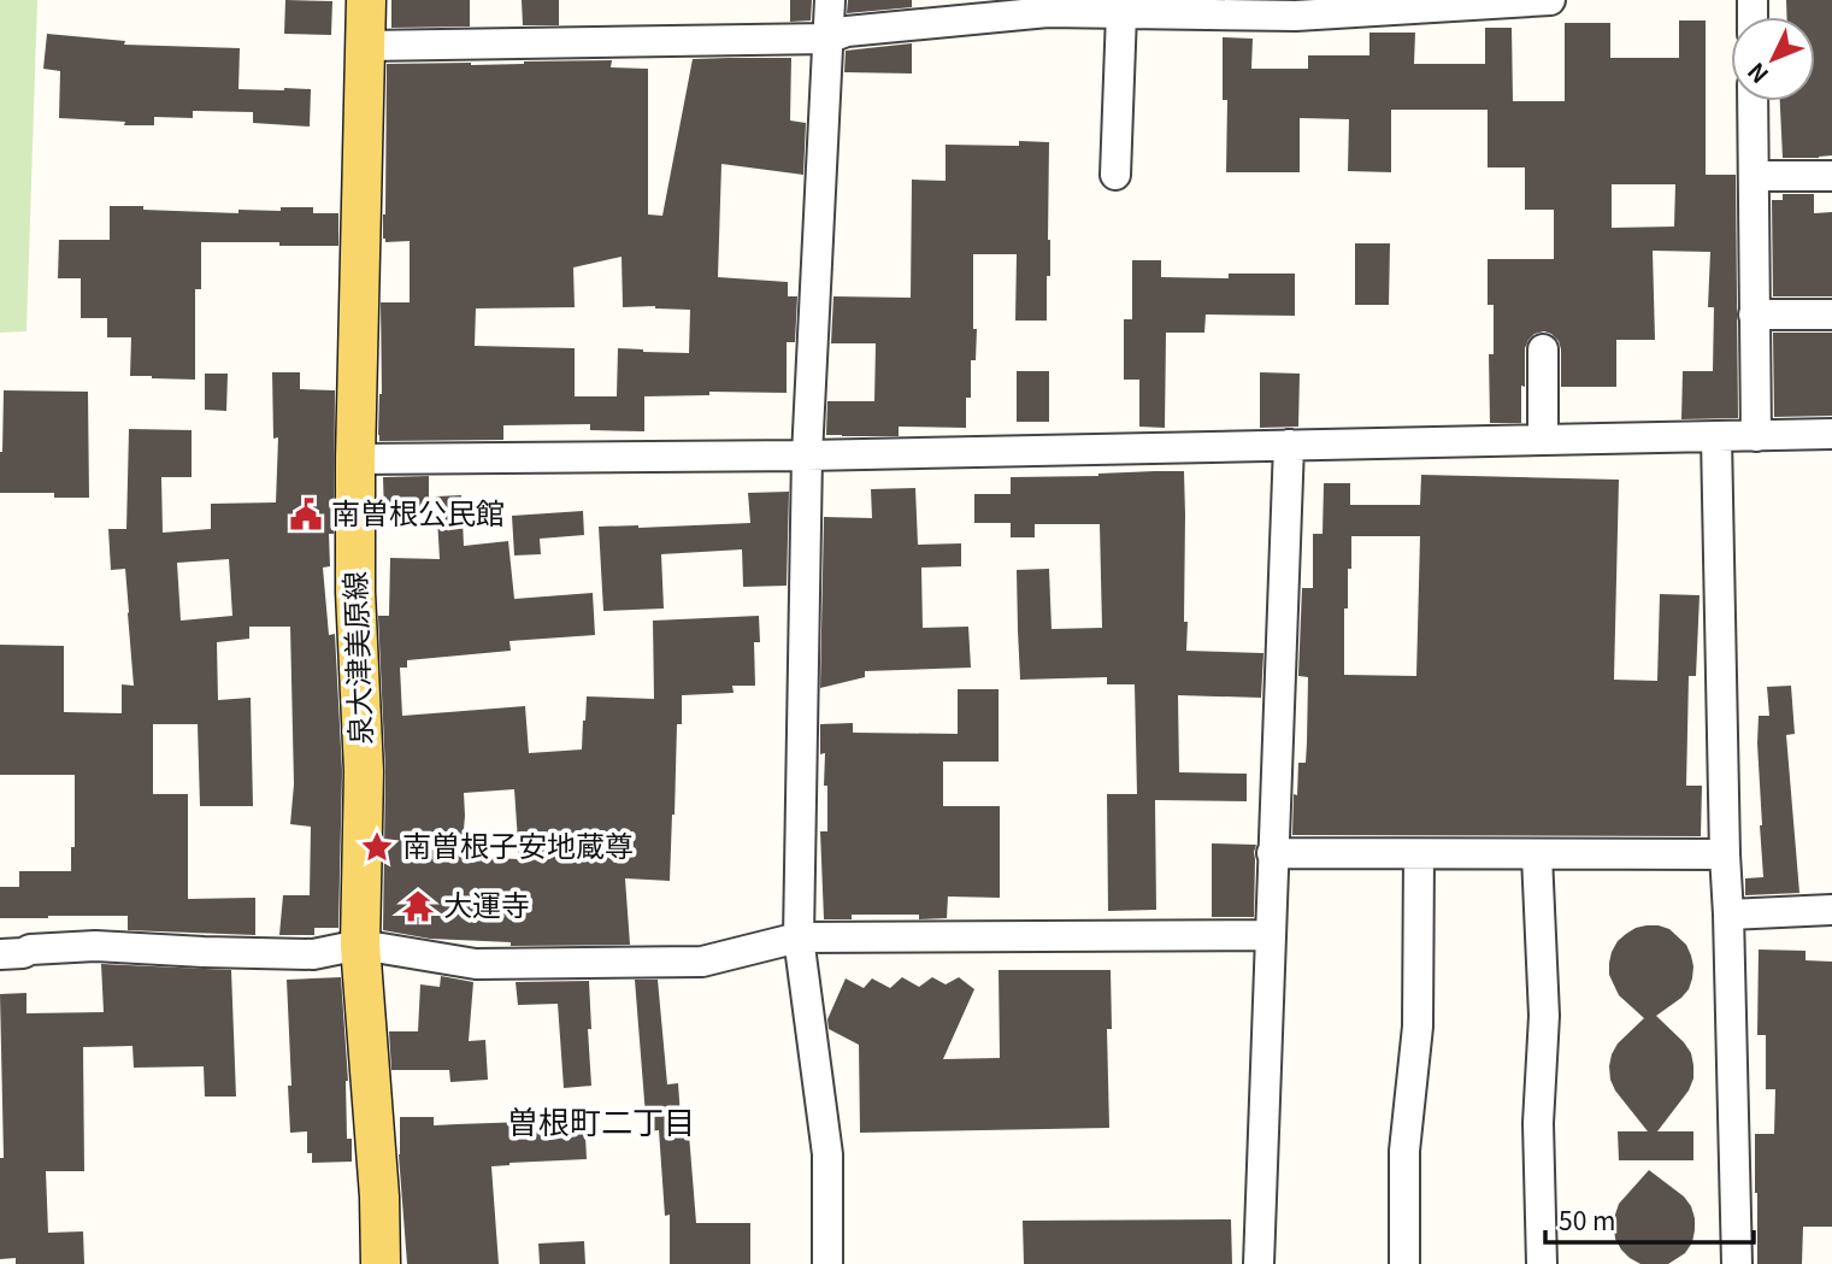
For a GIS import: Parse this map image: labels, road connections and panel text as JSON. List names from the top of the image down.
{
  "streets": {
    "main road": ["泉大津美原線"]
  },
  "districts": ["曽根町二丁目"],
  "places": {
    "public building": ["南曽根公民館"],
    "place": ["南曽根子安地蔵尊"],
    "temple": ["大運寺"]
  },
  "scale_bar": "50 m",
  "north": "bottom left"
}
